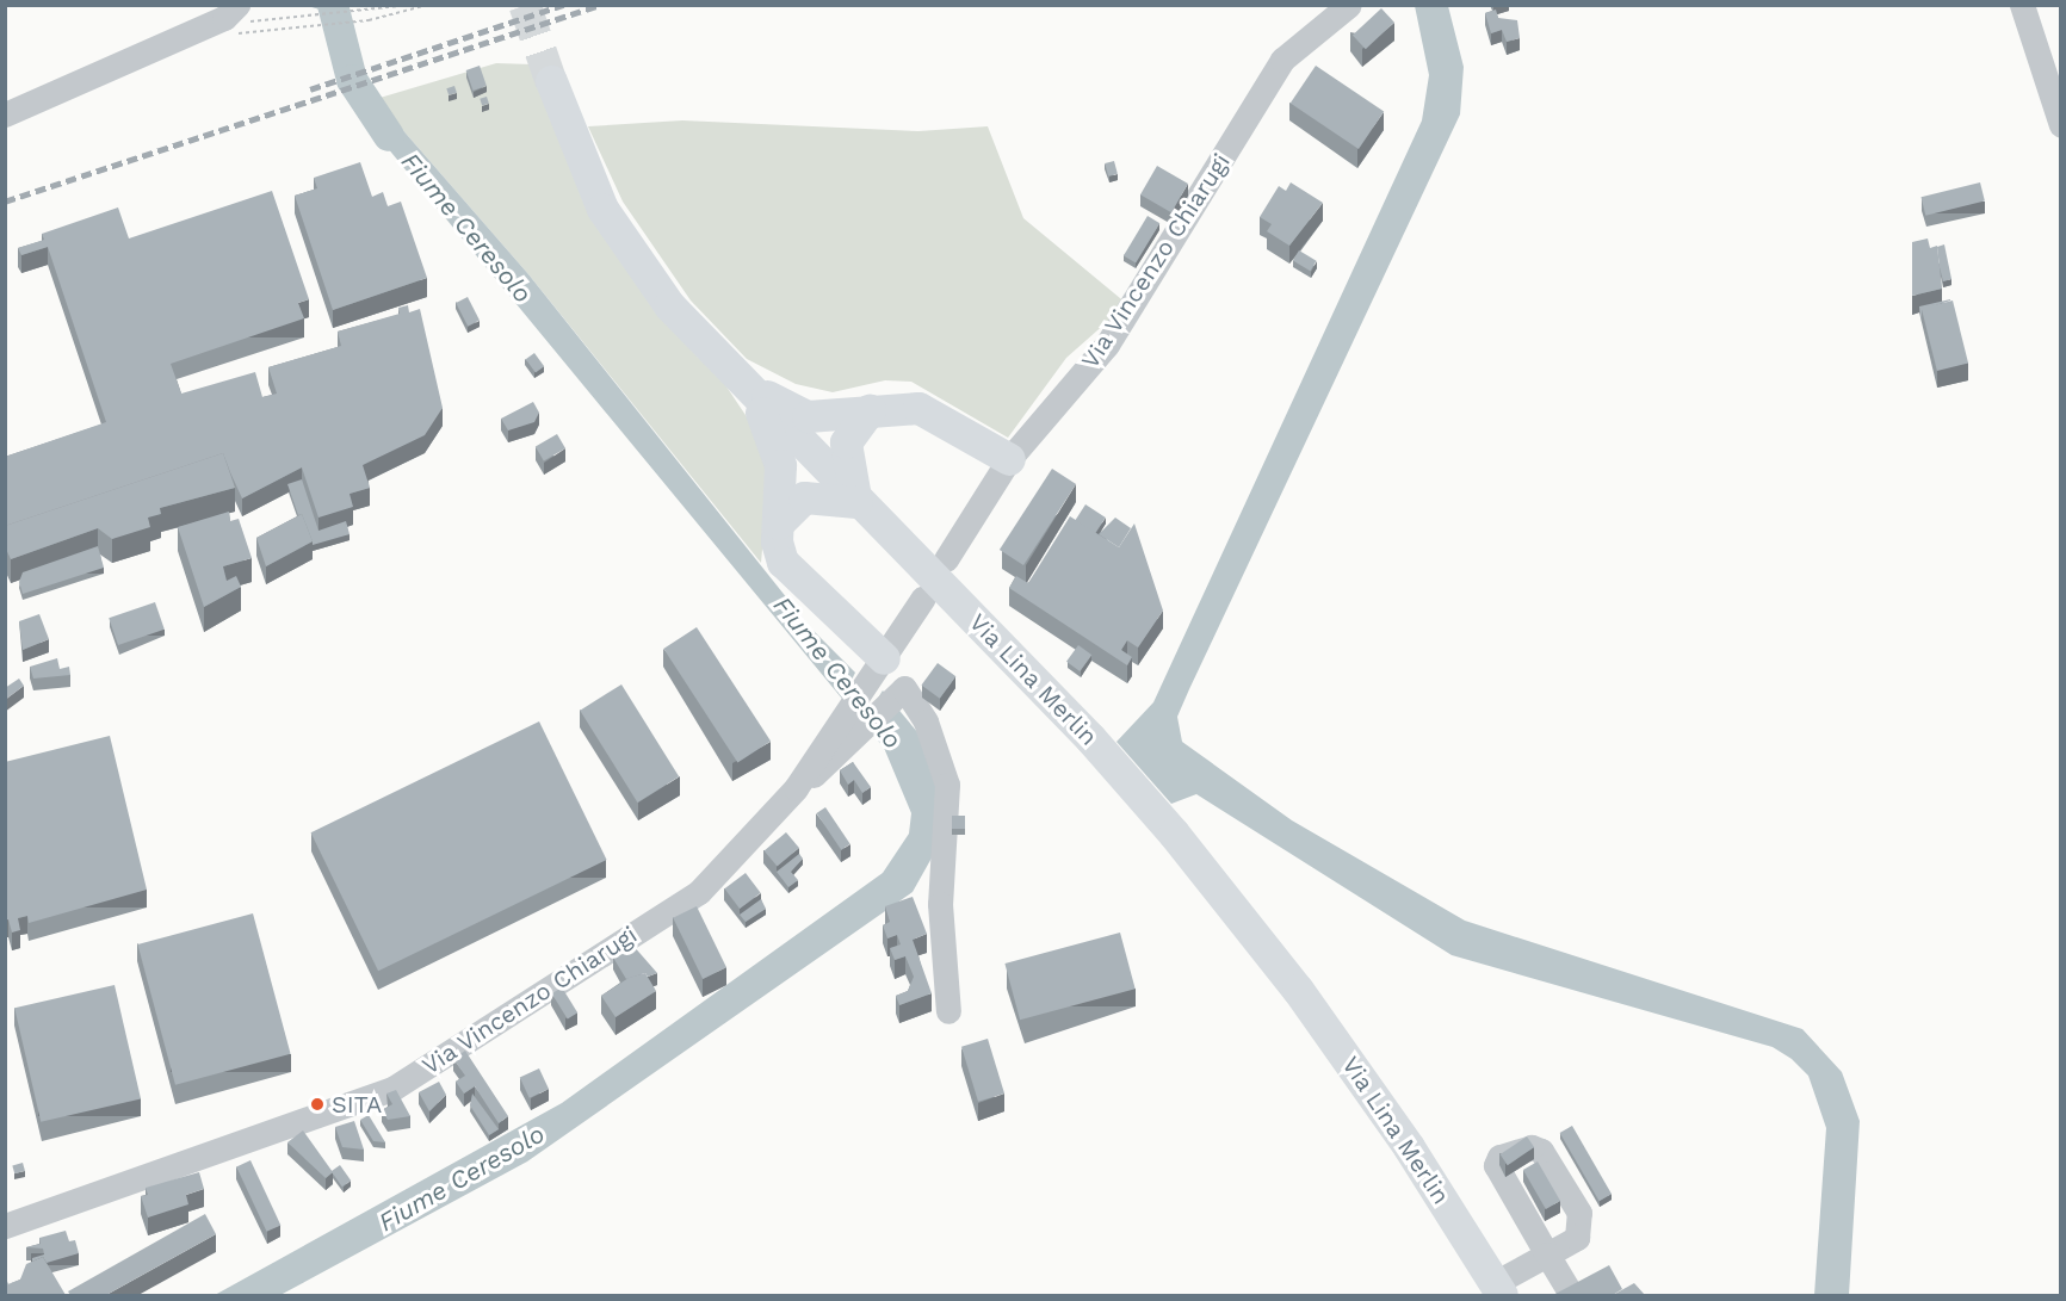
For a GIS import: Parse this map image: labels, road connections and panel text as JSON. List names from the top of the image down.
{
  "streets": {
    "main road": ["Via Lina Merlin"],
    "street": ["Via Vincenzo Chiarugi"]
  },
  "crossings": [
    ["Via Vincenzo Chiarugi", "Via Lina Merlin"]
  ],
  "water": ["Fiume Ceresolo"],
  "places": ["SITA"]
}
